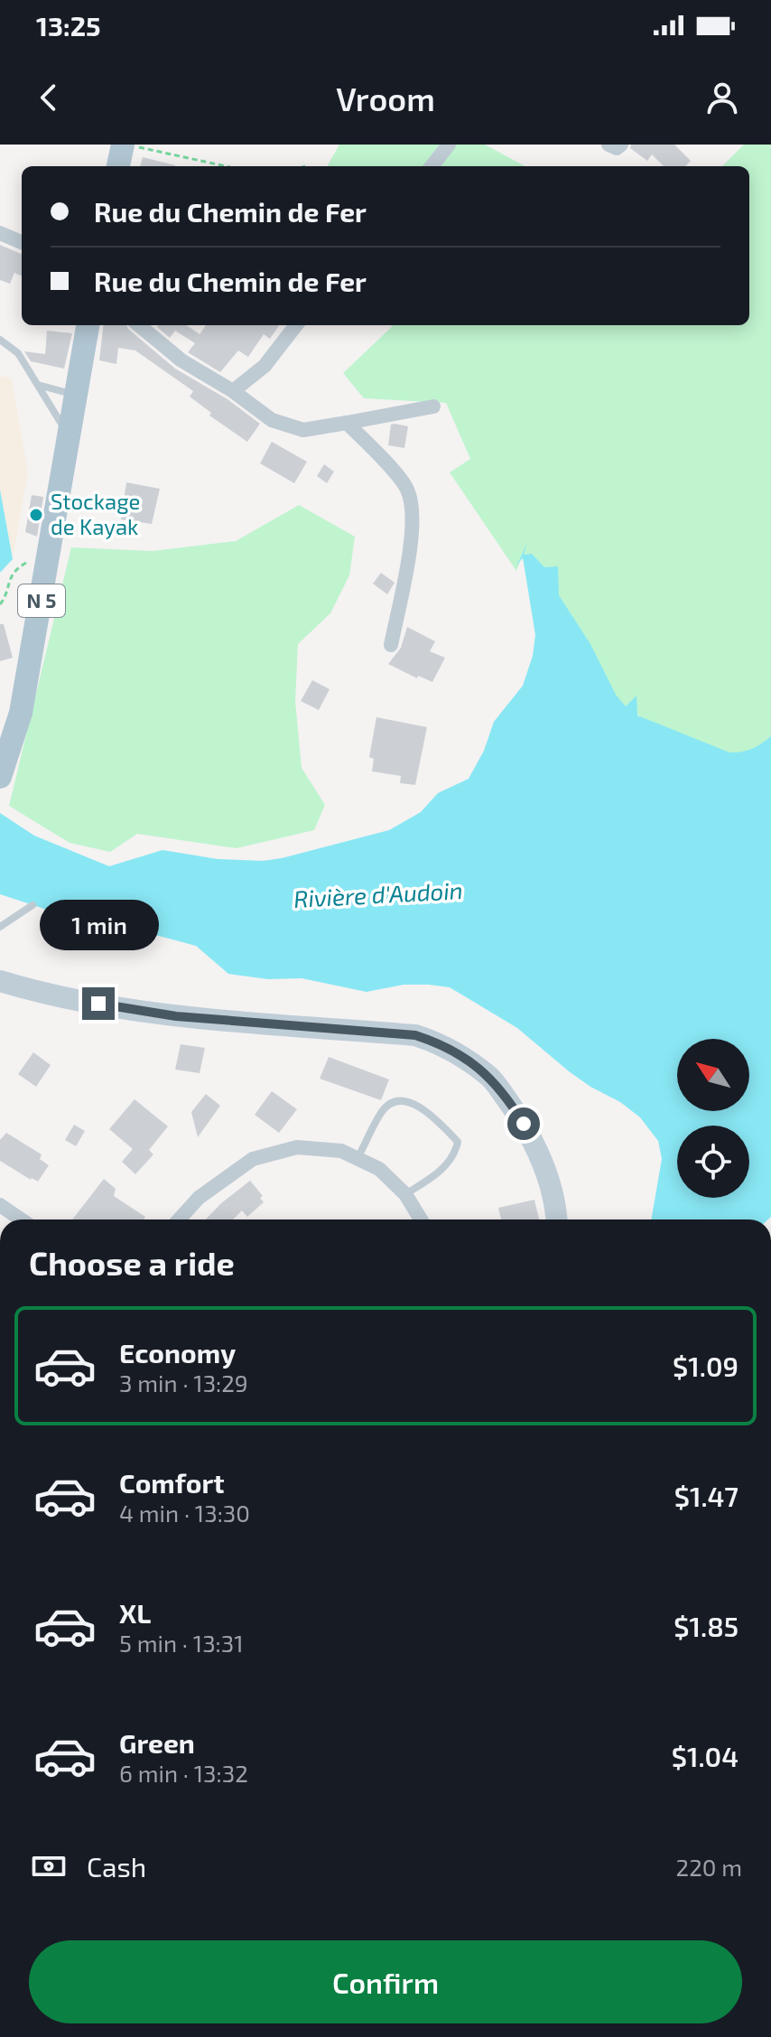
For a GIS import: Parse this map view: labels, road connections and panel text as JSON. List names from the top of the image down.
{
  "streets": {
    "main road": ["N 5"]
  },
  "water": ["Rivière d'Audoin"],
  "places": ["Stockage de Kayak"],
  "north": "top left",
  "page": {
    "status": "13:25",
    "header": "Vroom",
    "banner": ["Rue du Chemin de Fer", "Rue du Chemin de Fer"],
    "bubble": "1 min",
    "heading": "Choose a ride",
    "list": [
      {
        "name": "Economy",
        "note": "3 min · 13:29",
        "value": "$1.09"
      },
      {
        "name": "Comfort",
        "note": "4 min · 13:30",
        "value": "$1.47"
      },
      {
        "name": "XL",
        "note": "5 min · 13:31",
        "value": "$1.85"
      },
      {
        "name": "Green",
        "note": "6 min · 13:32",
        "value": "$1.04"
      }
    ],
    "pay": ["Cash", "220 m"],
    "buttons": "Confirm"
  }
}
